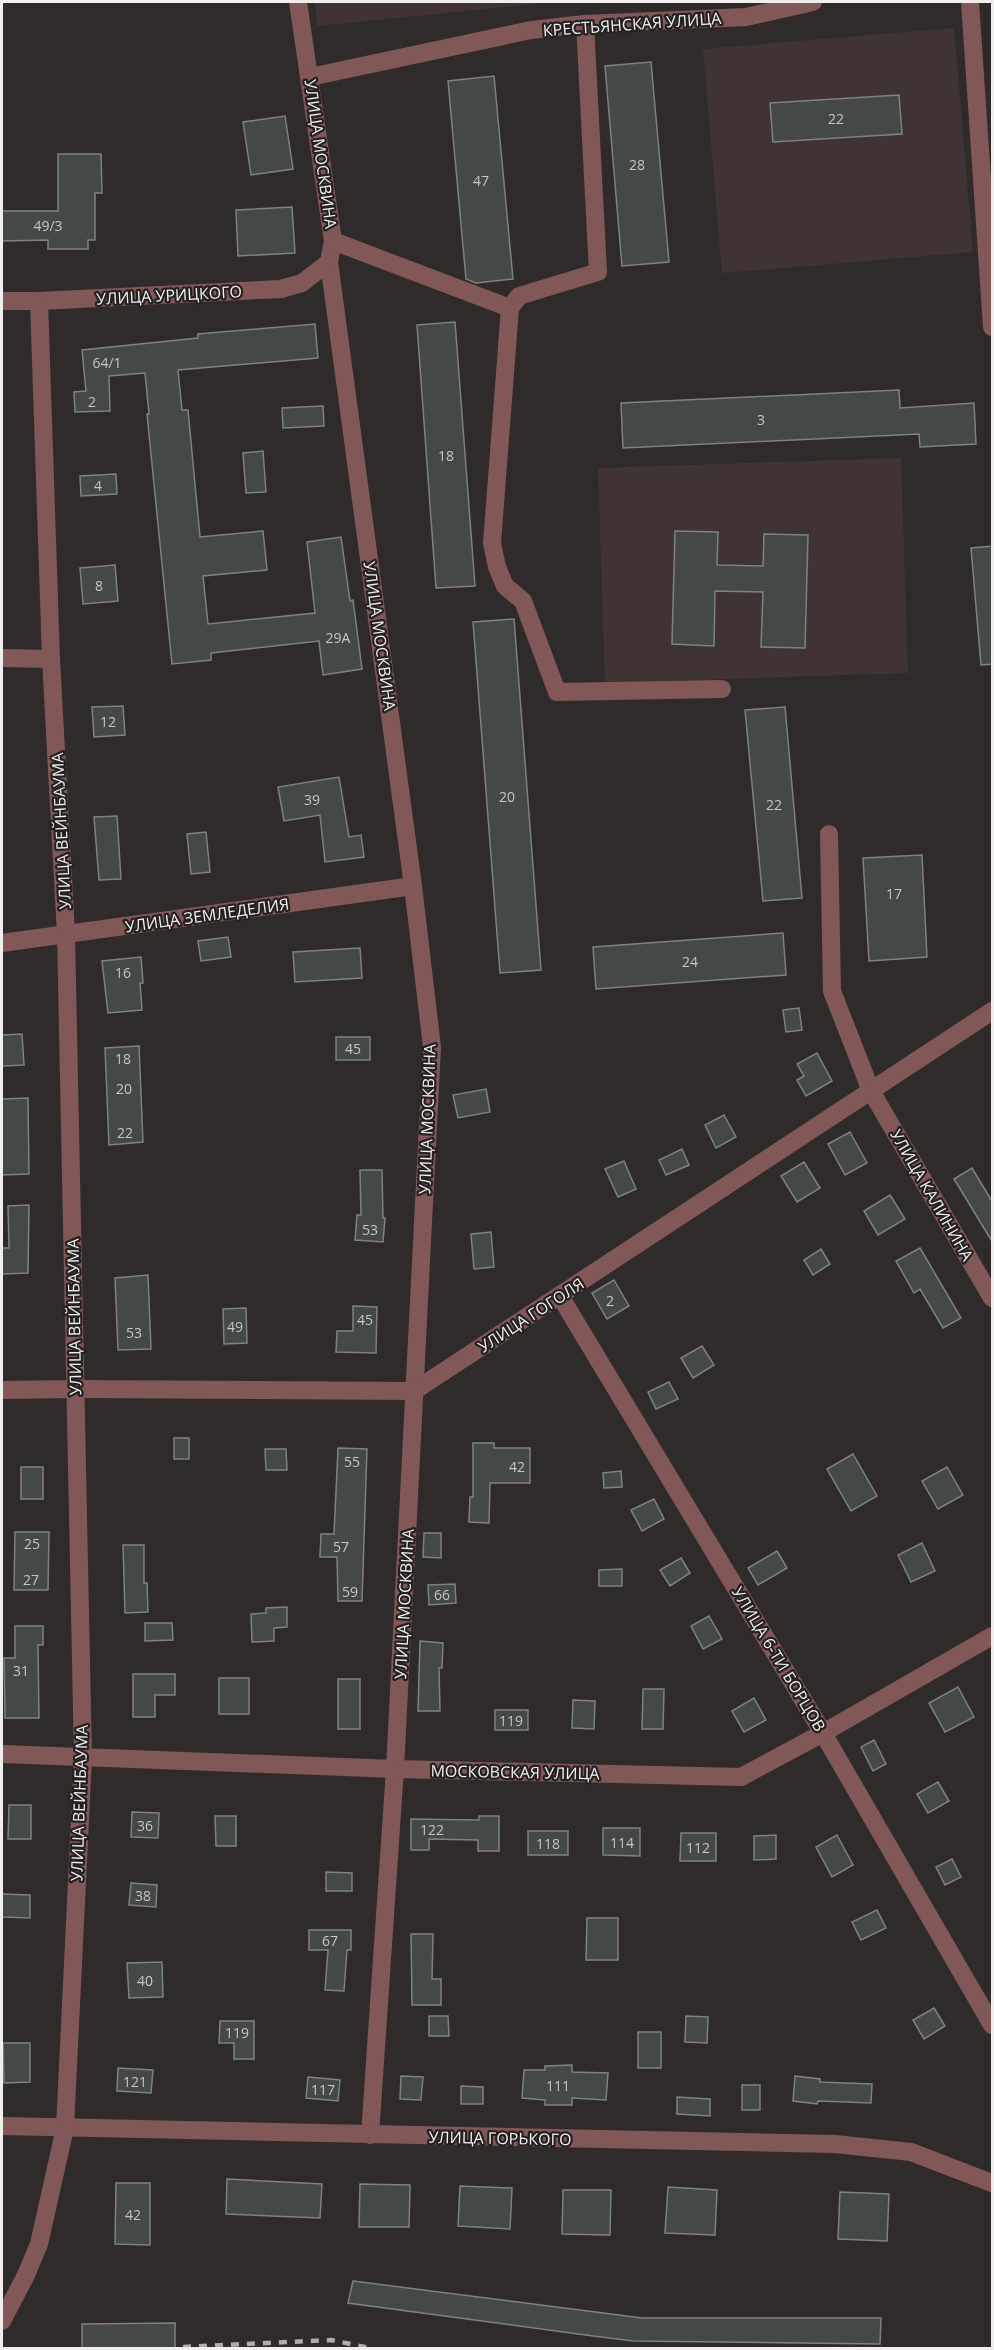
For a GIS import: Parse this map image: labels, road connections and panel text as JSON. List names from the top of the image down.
{
  "streets": {
    "street": [
      "КРЕСТЬЯНСКАЯ УЛИЦА",
      "УЛИЦА МОСКВИНА",
      "УЛИЦА УРИЦКОГО",
      "УЛИЦА ВЕЙНБАУМА",
      "УЛИЦА ЗЕМЛЕДЕЛИЯ",
      "УЛИЦА КАЛИНИНА",
      "УЛИЦА ГОГОЛЯ",
      "УЛИЦА 6-ТИ БОРЦОВ",
      "МОСКОВСКАЯ УЛИЦА",
      "УЛИЦА ГОРЬКОГО"
    ]
  },
  "crossings": [
    ["КРЕСТЬЯНСКАЯ УЛИЦА", "УЛИЦА МОСКВИНА"],
    ["УЛИЦА МОСКВИНА", "УЛИЦА УРИЦКОГО"],
    ["УЛИЦА МОСКВИНА", "УЛИЦА ЗЕМЛЕДЕЛИЯ"],
    ["УЛИЦА МОСКВИНА", "УЛИЦА ГОГОЛЯ"],
    ["УЛИЦА МОСКВИНА", "МОСКОВСКАЯ УЛИЦА"],
    ["УЛИЦА МОСКВИНА", "УЛИЦА ГОРЬКОГО"],
    ["УЛИЦА УРИЦКОГО", "УЛИЦА ВЕЙНБАУМА"],
    ["УЛИЦА ВЕЙНБАУМА", "УЛИЦА ЗЕМЛЕДЕЛИЯ"],
    ["УЛИЦА ВЕЙНБАУМА", "МОСКОВСКАЯ УЛИЦА"],
    ["УЛИЦА ВЕЙНБАУМА", "УЛИЦА ГОРЬКОГО"],
    ["УЛИЦА КАЛИНИНА", "УЛИЦА ГОГОЛЯ"],
    ["УЛИЦА ГОГОЛЯ", "УЛИЦА 6-ТИ БОРЦОВ"],
    ["УЛИЦА 6-ТИ БОРЦОВ", "МОСКОВСКАЯ УЛИЦА"]
  ],
  "house_numbers": [
    "22",
    "28",
    "47",
    "49/3",
    "64/1",
    "2",
    "3",
    "18",
    "4",
    "8",
    "29А",
    "12",
    "20",
    "39",
    "22",
    "17",
    "24",
    "16",
    "45",
    "18",
    "20",
    "22",
    "53",
    "2",
    "45",
    "49",
    "53",
    "55",
    "42",
    "25",
    "57",
    "27",
    "59",
    "66",
    "31",
    "119",
    "36",
    "122",
    "114",
    "118",
    "112",
    "38",
    "67",
    "40",
    "119",
    "121",
    "111",
    "117",
    "42"
  ]
}
